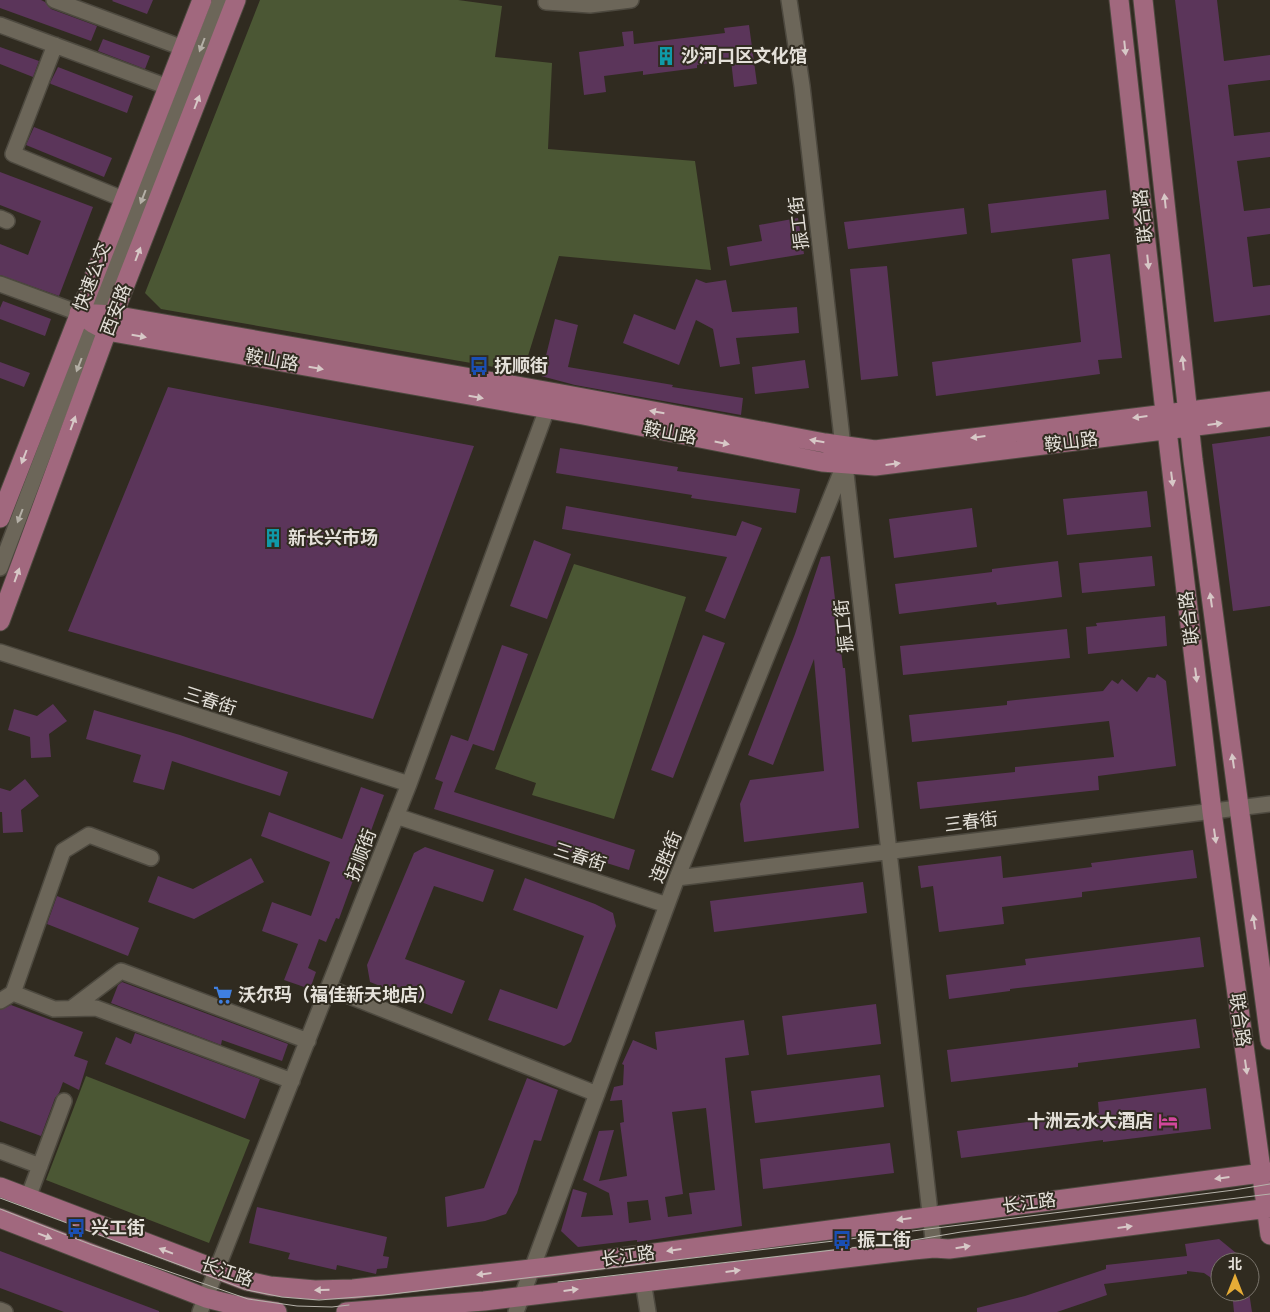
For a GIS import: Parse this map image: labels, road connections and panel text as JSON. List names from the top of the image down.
{
  "streets": {
    "main road": [
      "联合路",
      "西安路",
      "鞍山路",
      "长江路"
    ],
    "street": [
      "振工街",
      "快速公交",
      "三春街",
      "抚顺街",
      "连胜街"
    ]
  },
  "crossings": [
    ["联合路", "鞍山路"],
    ["联合路", "三春街"],
    ["联合路", "长江路"],
    ["振工街", "鞍山路"],
    ["振工街", "三春街"],
    ["振工街", "连胜街"],
    ["振工街", "长江路"],
    ["快速公交", "西安路"],
    ["快速公交", "鞍山路"],
    ["西安路", "鞍山路"],
    ["鞍山路", "抚顺街"],
    ["鞍山路", "连胜街"],
    ["三春街", "抚顺街"],
    ["三春街", "连胜街"],
    ["抚顺街", "长江路"],
    ["连胜街", "长江路"]
  ],
  "one_way": ["快速公交"],
  "places": {
    "building": ["沙河口区文化馆", "新长兴市场"],
    "bus stop": ["抚顺街", "兴工街", "振工街"],
    "supermarket": ["沃尔玛（福佳新天地店）"],
    "hotel": ["十洲云水大酒店"]
  },
  "north": "top"
}
